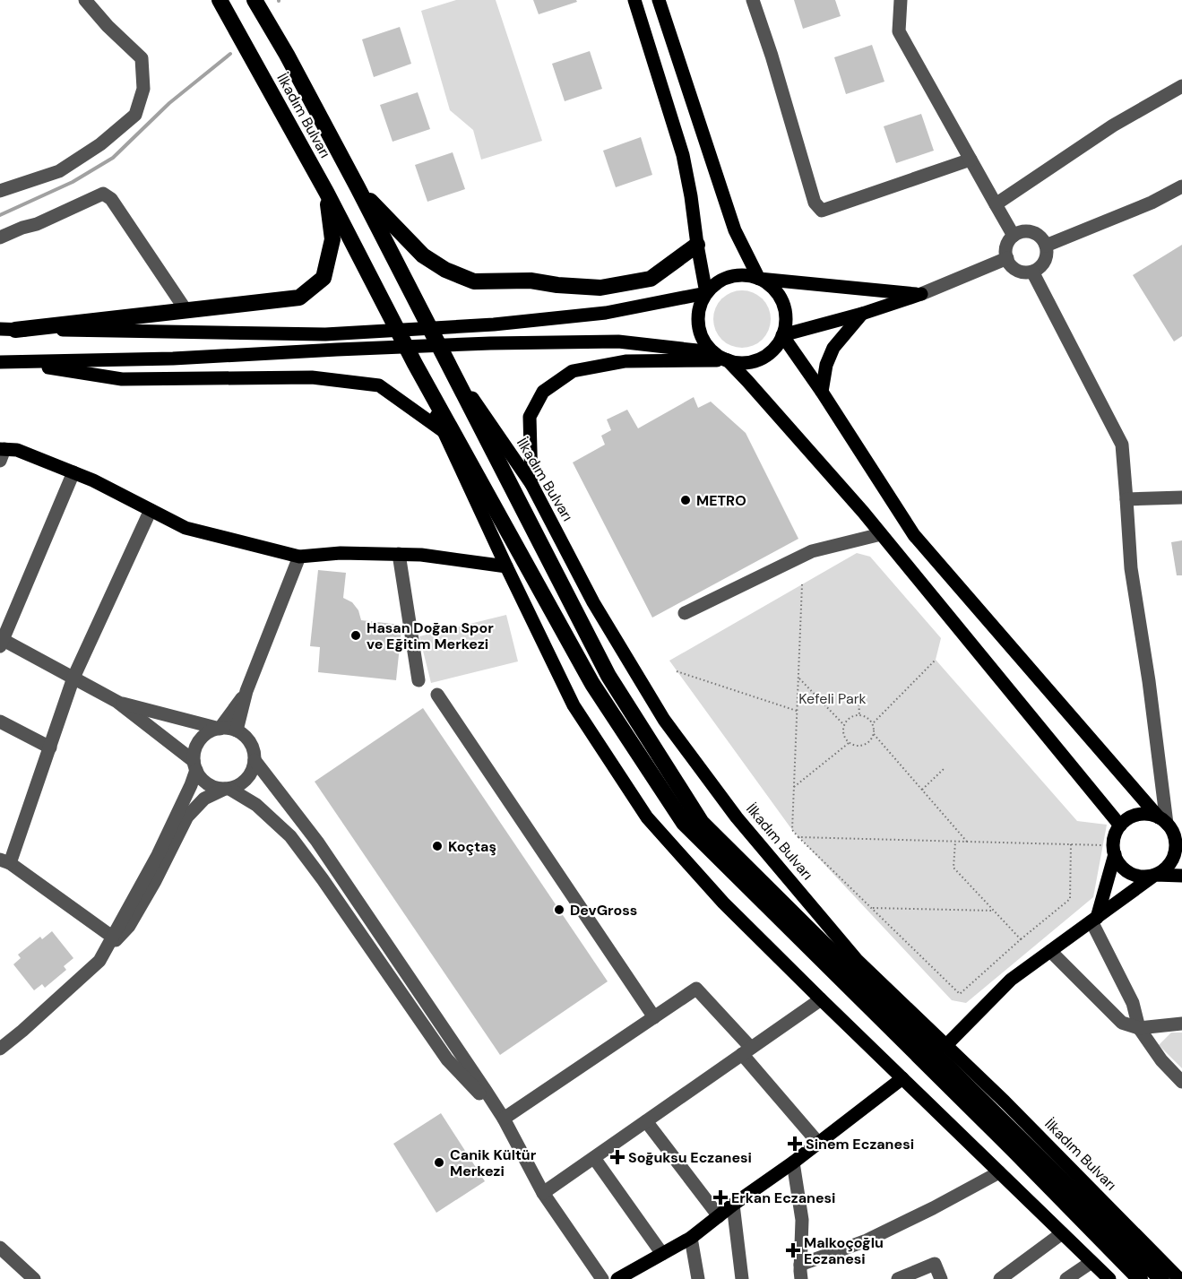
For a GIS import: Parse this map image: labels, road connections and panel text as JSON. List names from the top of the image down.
{
  "streets": {
    "highway": ["İlkadım Bulvarı"]
  },
  "parks": ["Kefeli Park"],
  "places": {
    "other": [
      "METRO",
      "Hasan Doğan Spor ve Eğitim Merkezi",
      "Koçtaş",
      "DevGross",
      "Canik Kültür Merkezi"
    ],
    "health": [
      "Sinem Eczanesi",
      "Soğuksu Eczanesi",
      "Erkan Eczanesi",
      "Malkoçoğlu Eczanesi"
    ]
  }
}
